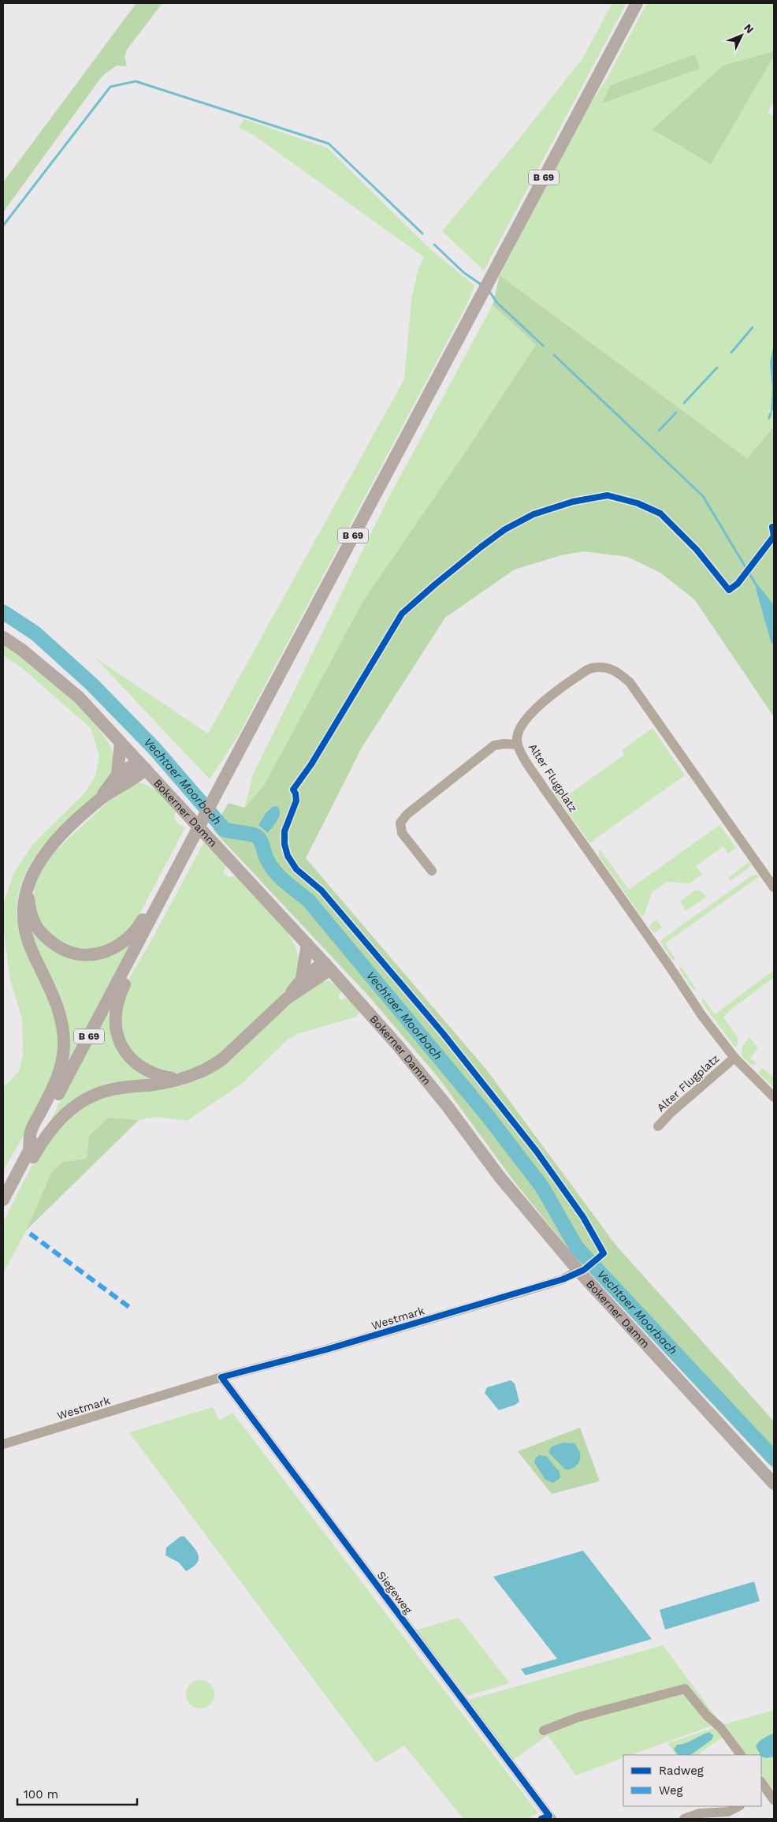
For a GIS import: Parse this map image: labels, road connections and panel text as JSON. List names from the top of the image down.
{
  "streets": {
    "main road": ["B 69", "Bokerner Damm"],
    "street": ["Alter Flugplatz", "Westmark", "Siegeweg"]
  },
  "crossings": [
    ["Bokerner Damm", "Westmark"],
    ["Westmark", "Siegeweg"]
  ],
  "water": ["Vechtaer Moorbach"],
  "legend": ["Radweg", "Weg"],
  "scale_bar": "100 m",
  "north": "top right"
}
